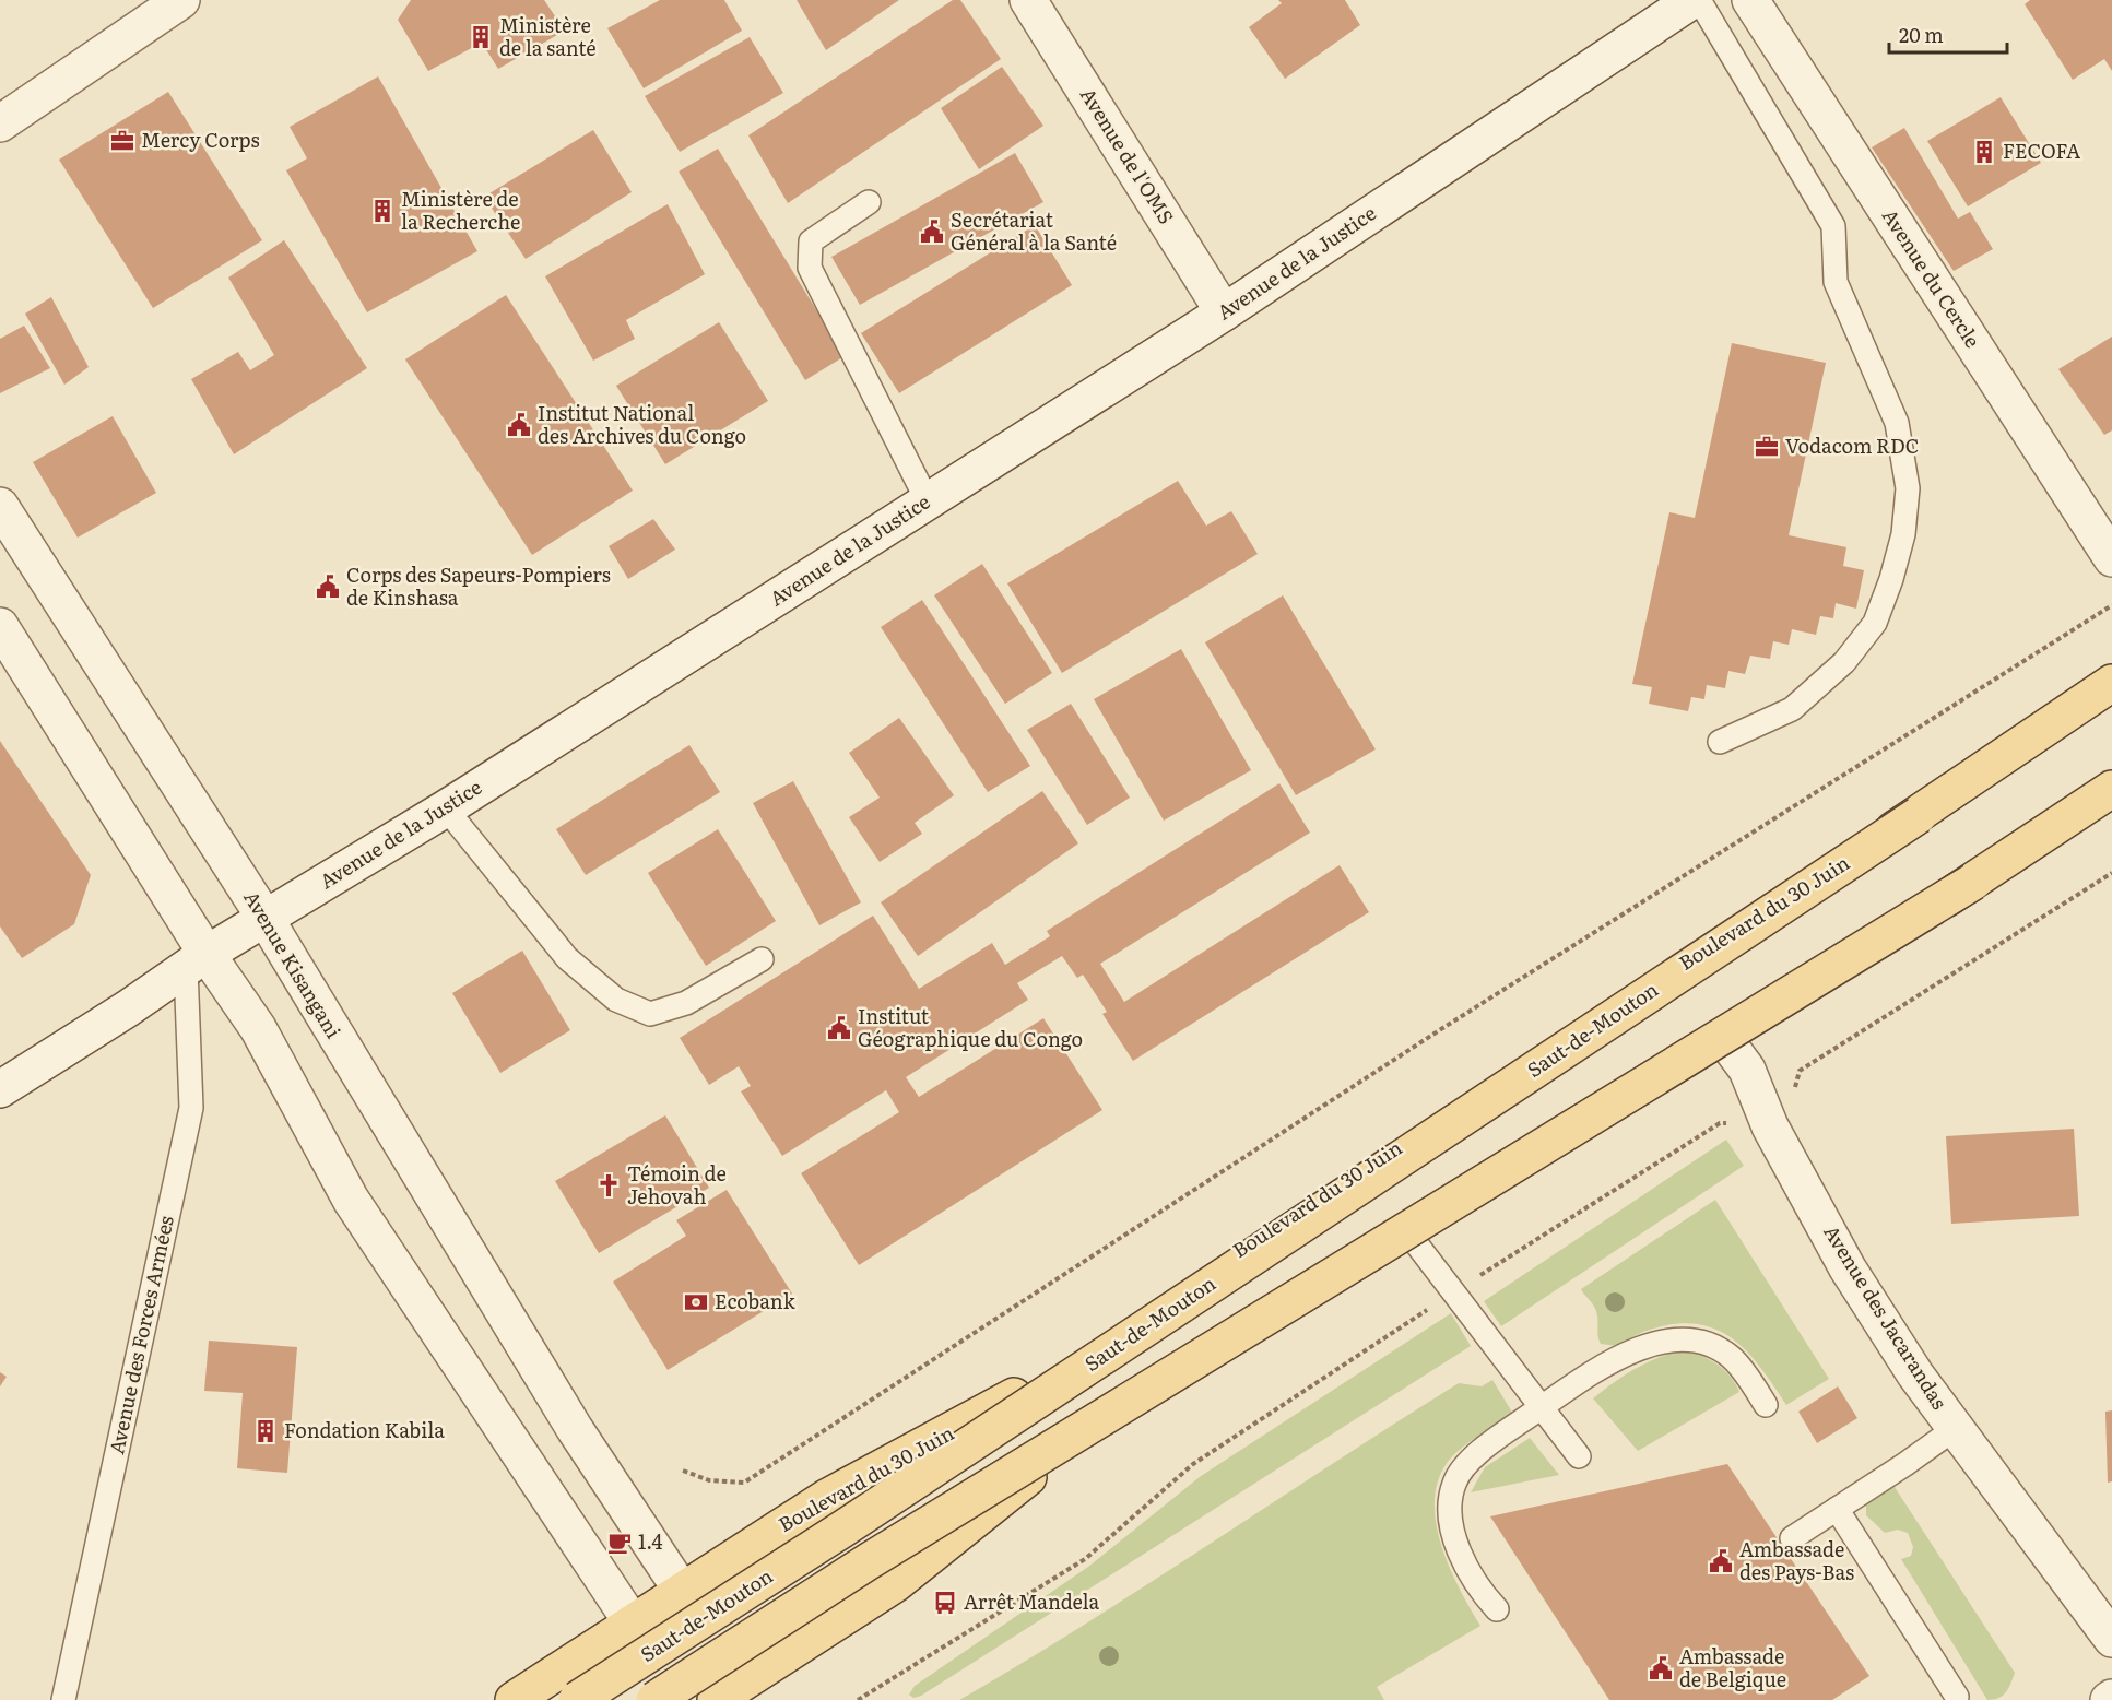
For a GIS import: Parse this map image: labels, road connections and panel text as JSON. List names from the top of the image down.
{
  "streets": {
    "main road": ["Boulevard du 30 Juin", "Saut-de-Mouton"],
    "street": [
      "Avenue de l'OMS",
      "Avenue de la Justice",
      "Avenue du Cercle",
      "Avenue Kisangani",
      "Avenue des Jacarandas"
    ],
    "lane": ["Avenue des Forces Armées"]
  },
  "crossings": [
    ["Avenue de l'OMS", "Avenue de la Justice"],
    ["Avenue de la Justice", "Avenue Kisangani"],
    ["Avenue de la Justice", "Avenue des Forces Armées"],
    ["Boulevard du 30 Juin", "Avenue Kisangani"],
    ["Boulevard du 30 Juin", "Saut-de-Mouton"]
  ],
  "places": {
    "building": [
      "Ministère de la santé",
      "FECOFA",
      "Ministère de la Recherche",
      "Fondation Kabila"
    ],
    "office": ["Mercy Corps", "Vodacom RDC"],
    "public building": [
      "Secrétariat Général à la Santé",
      "Institut National des Archives du Congo",
      "Corps des Sapeurs-Pompiers de Kinshasa",
      "Institut Géographique du Congo",
      "Ambassade des Pays-Bas",
      "Ambassade de Belgique"
    ],
    "church": ["Témoin de Jehovah"],
    "bank": ["Ecobank"],
    "cafe": ["1.4"],
    "bus stop": ["Arrêt Mandela"]
  },
  "scale_bar": "20 m"
}
